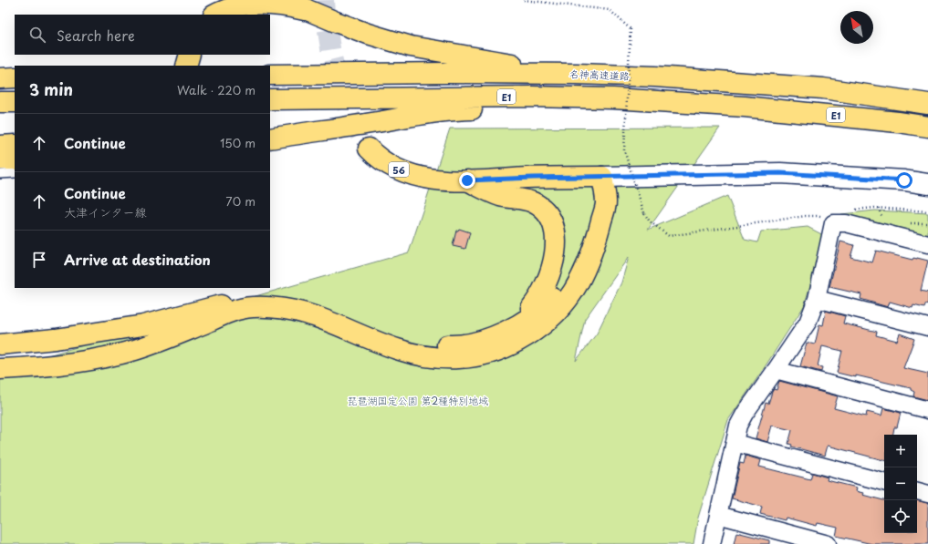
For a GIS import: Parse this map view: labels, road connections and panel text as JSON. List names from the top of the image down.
{
  "streets": {
    "main road": ["名神高速道路", "E1", "56"]
  },
  "parks": ["琵琶湖国定公園 第2種特別地域"],
  "north": "top left",
  "page": {
    "search": "Search here",
    "heading": ["3 min", "Walk · 220 m"],
    "list": [
      ["Continue", "150 m"],
      ["Continue", "大津インター線", "70 m"],
      "Arrive at destination"
    ],
    "map_buttons": ["+", "−"]
  }
}
